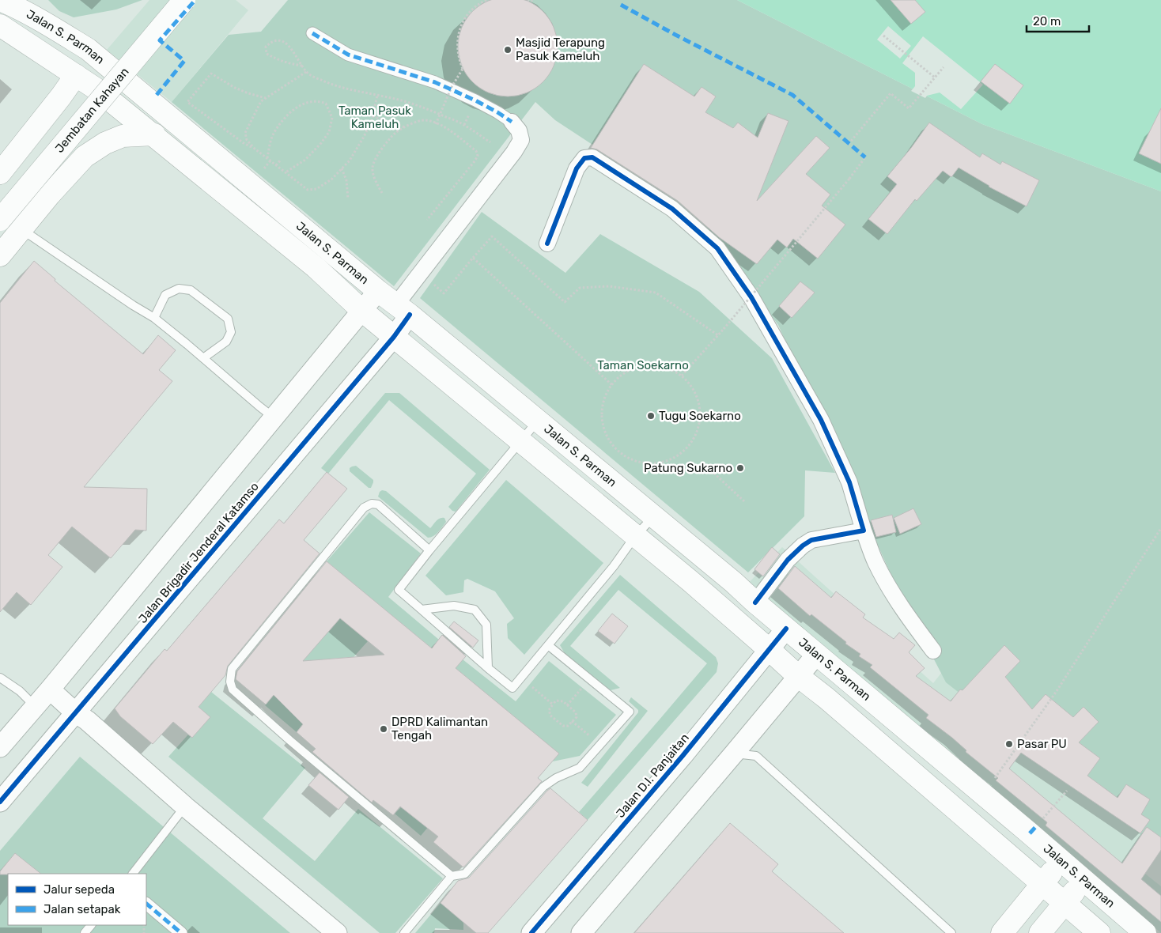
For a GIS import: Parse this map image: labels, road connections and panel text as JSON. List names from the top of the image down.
{
  "streets": {
    "main road": ["Jalan S. Parman", "Jembatan Kahayan"],
    "street": ["Jalan Brigadir Jenderal Katamso", "Jalan D.I. Panjaitan"]
  },
  "crossings": [
    ["Jalan S. Parman", "Jalan Brigadir Jenderal Katamso"],
    ["Jalan S. Parman", "Jalan D.I. Panjaitan"]
  ],
  "parks": ["Taman Pasuk Kameluh", "Taman Soekarno"],
  "places": [
    "Masjid Terapung Pasuk Kameluh",
    "Tugu Soekarno",
    "Patung Sukarno",
    "DPRD Kalimantan Tengah",
    "Pasar PU"
  ],
  "legend": ["Jalur sepeda", "Jalan setapak"],
  "scale_bar": "20 m"
}
